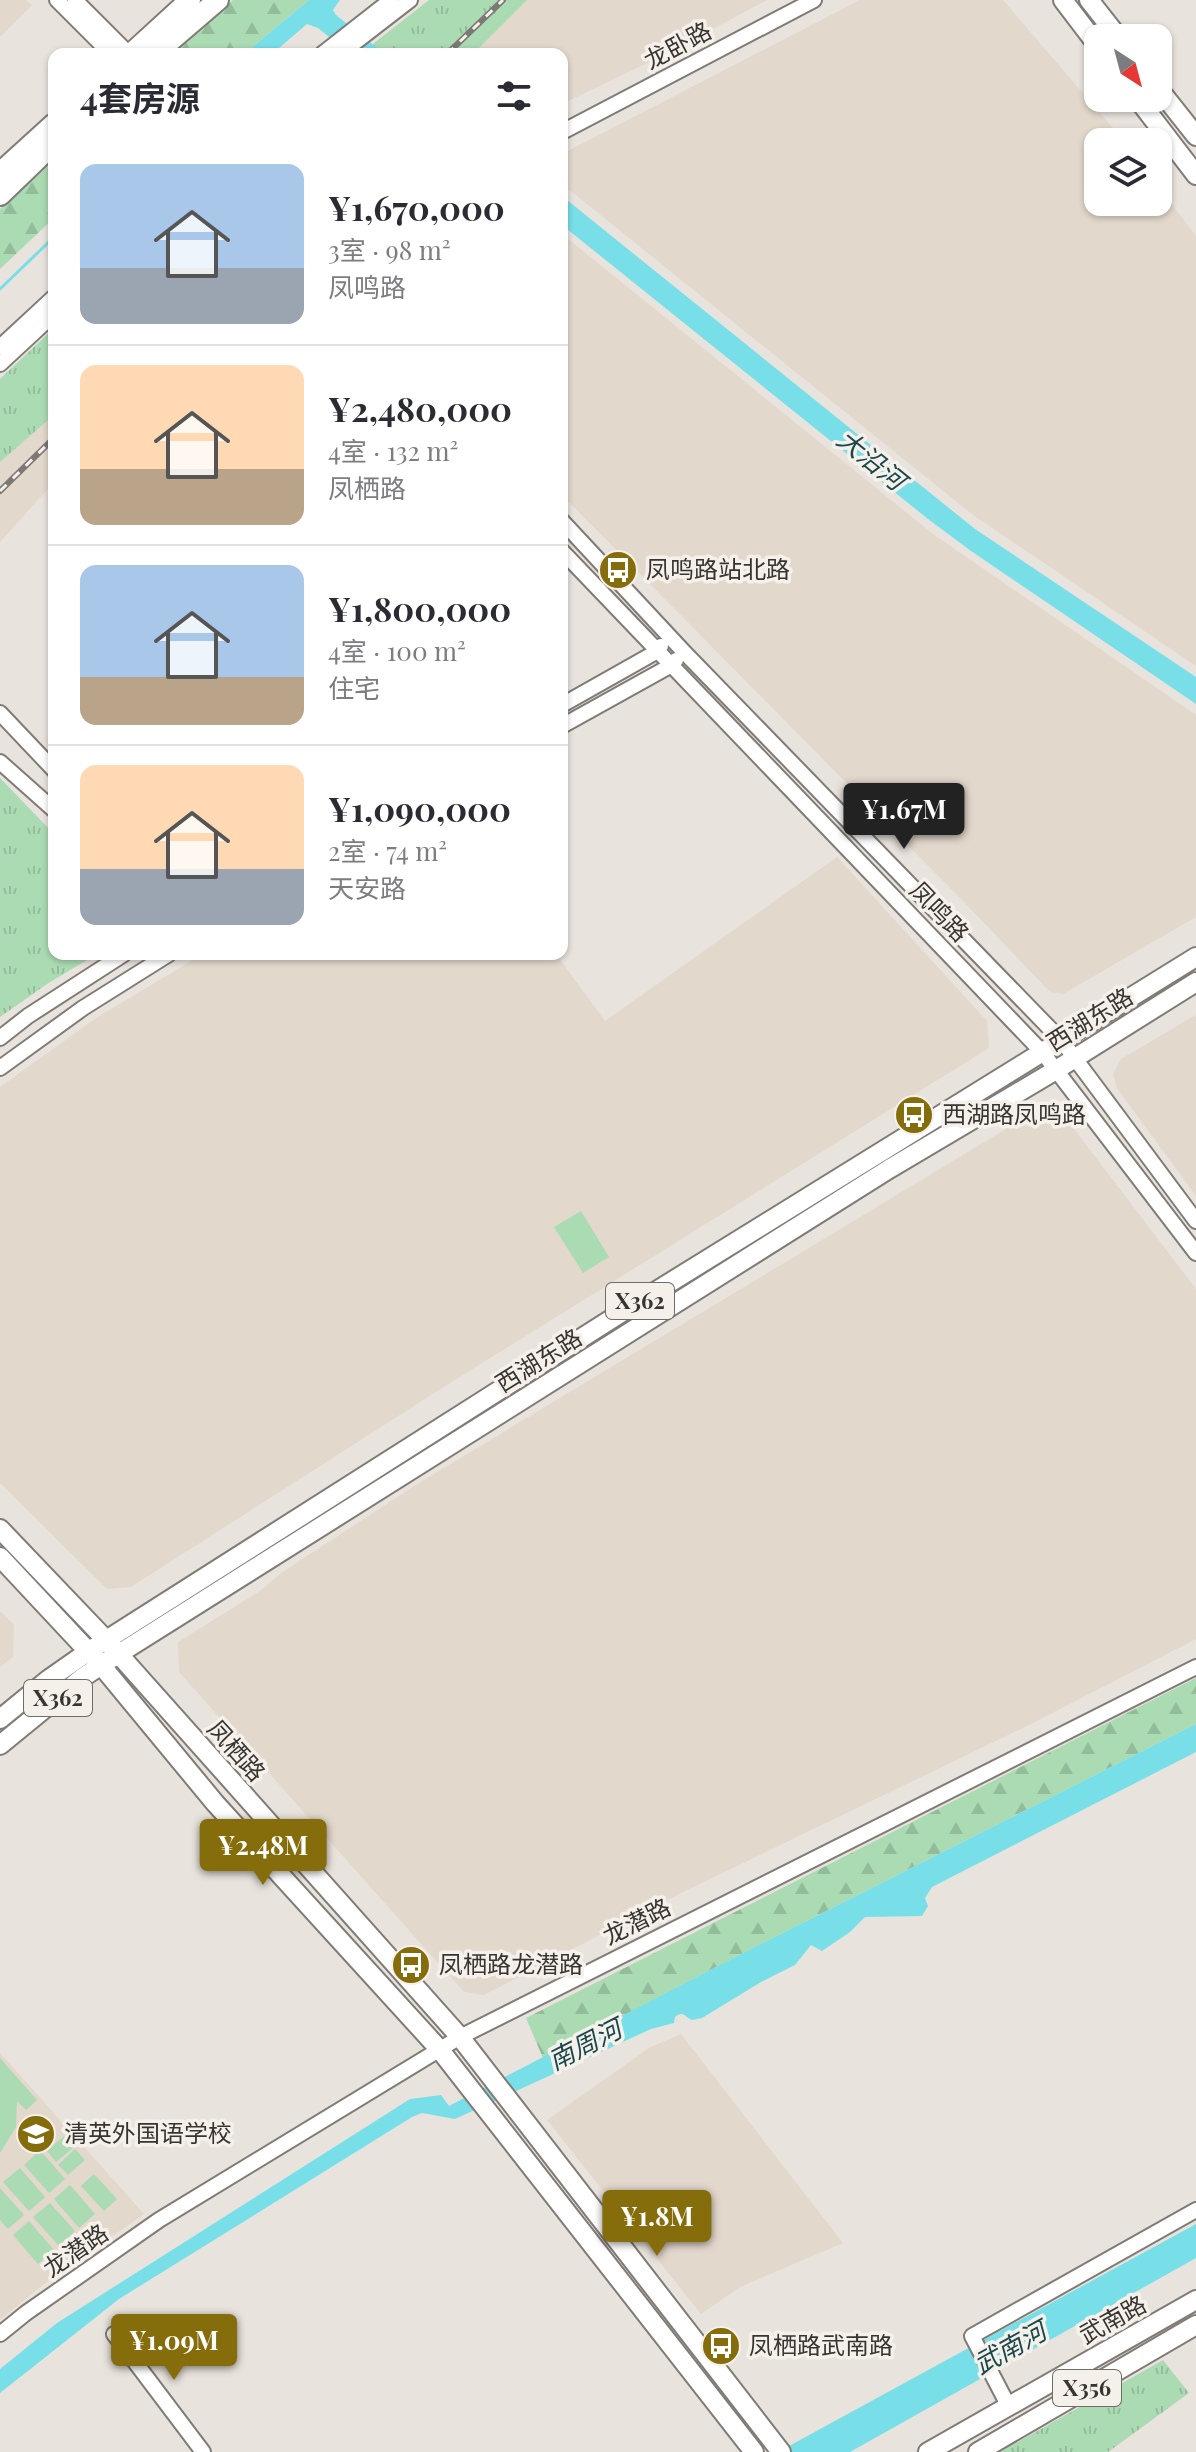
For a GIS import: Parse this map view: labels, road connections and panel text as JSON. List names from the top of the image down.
{
  "streets": {
    "main road": [
      "西湖东路",
      "X362",
      "凤栖路",
      "武南路",
      "X356"
    ],
    "street": ["龙卧路", "凤鸣路", "龙潜路"]
  },
  "crossings": [
    ["凤鸣路", "西湖东路"],
    ["西湖东路", "凤栖路"],
    ["凤栖路", "龙潜路"]
  ],
  "water": ["大沿河", "南周河", "武南河"],
  "places": {
    "bus stop": [
      "凤鸣路站北路",
      "西湖路凤鸣路",
      "凤栖路龙潜路",
      "凤栖路武南路"
    ],
    "school or university": ["清英外国语学校"]
  },
  "north": "bottom right",
  "page": {
    "heading": "4套房源",
    "list": [
      {
        "name": "¥1,670,000",
        "note": "3室 · 98 m² · 凤鸣路"
      },
      {
        "name": "¥2,480,000",
        "note": "4室 · 132 m² · 凤栖路"
      },
      {
        "name": "¥1,800,000",
        "note": "4室 · 100 m² · 住宅"
      },
      {
        "name": "¥1,090,000",
        "note": "2室 · 74 m² · 天安路"
      }
    ],
    "price": [
      "¥1.67M",
      "¥2.48M",
      "¥1.8M",
      "¥1.09M"
    ]
  }
}
